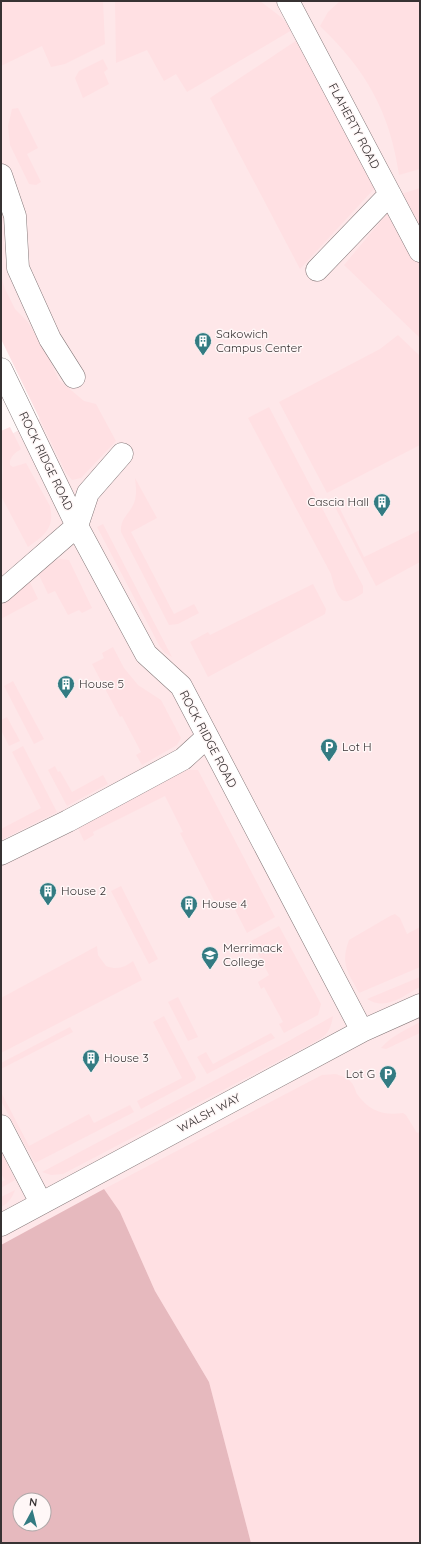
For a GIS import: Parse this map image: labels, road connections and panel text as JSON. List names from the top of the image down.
{
  "streets": {
    "street": ["FLAHERTY ROAD", "ROCK RIDGE ROAD", "WALSH WAY"]
  },
  "crossings": [
    ["ROCK RIDGE ROAD", "WALSH WAY"]
  ],
  "places": {
    "building": [
      "Sakowich Campus Center",
      "Cascia Hall",
      "House 5",
      "House 2",
      "House 4",
      "House 3"
    ],
    "parking": ["Lot H", "Lot G"],
    "school or university": ["Merrimack College"]
  },
  "north": "top"
}
